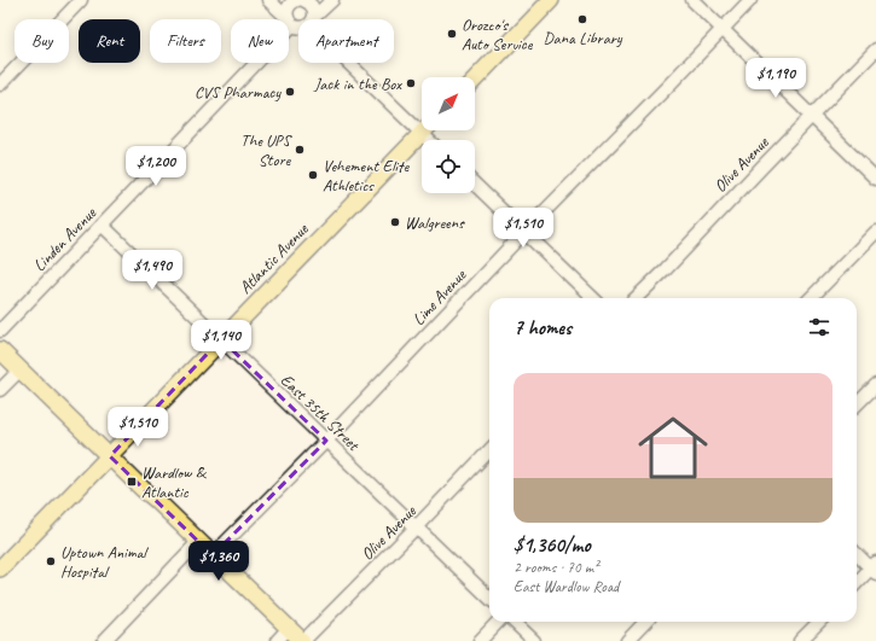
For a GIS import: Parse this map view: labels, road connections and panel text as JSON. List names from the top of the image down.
{
  "streets": {
    "main road": ["Atlantic Avenue"],
    "street": [
      "Olive Avenue",
      "Linden Avenue",
      "Lime Avenue",
      "East 35th Street"
    ]
  },
  "crossings": [
    ["Olive Avenue", "East 35th Street"],
    ["Linden Avenue", "East 35th Street"],
    ["Atlantic Avenue", "East 35th Street"],
    ["Lime Avenue", "East 35th Street"]
  ],
  "places": {
    "other": [
      "Dana Library",
      "Orozco's Auto Service",
      "Jack in the Box",
      "CVS Pharmacy",
      "The UPS Store",
      "Vehement Elite Athletics",
      "Walgreens",
      "Uptown Animal Hospital"
    ],
    "transit": ["Wardlow & Atlantic"]
  },
  "north": "top right",
  "page": {
    "chip": [
      "Buy",
      "Rent",
      "Filters",
      "New",
      "Apartment"
    ],
    "price": [
      "$1,190",
      "$1,200",
      "$1,510",
      "$1,490",
      "$1,140",
      "$1,510",
      "$1,360"
    ],
    "heading": "7 homes",
    "list": [
      {
        "name": "$1,360/mo",
        "note": "2 rooms · 70 m² · East Wardlow Road"
      }
    ]
  }
}
